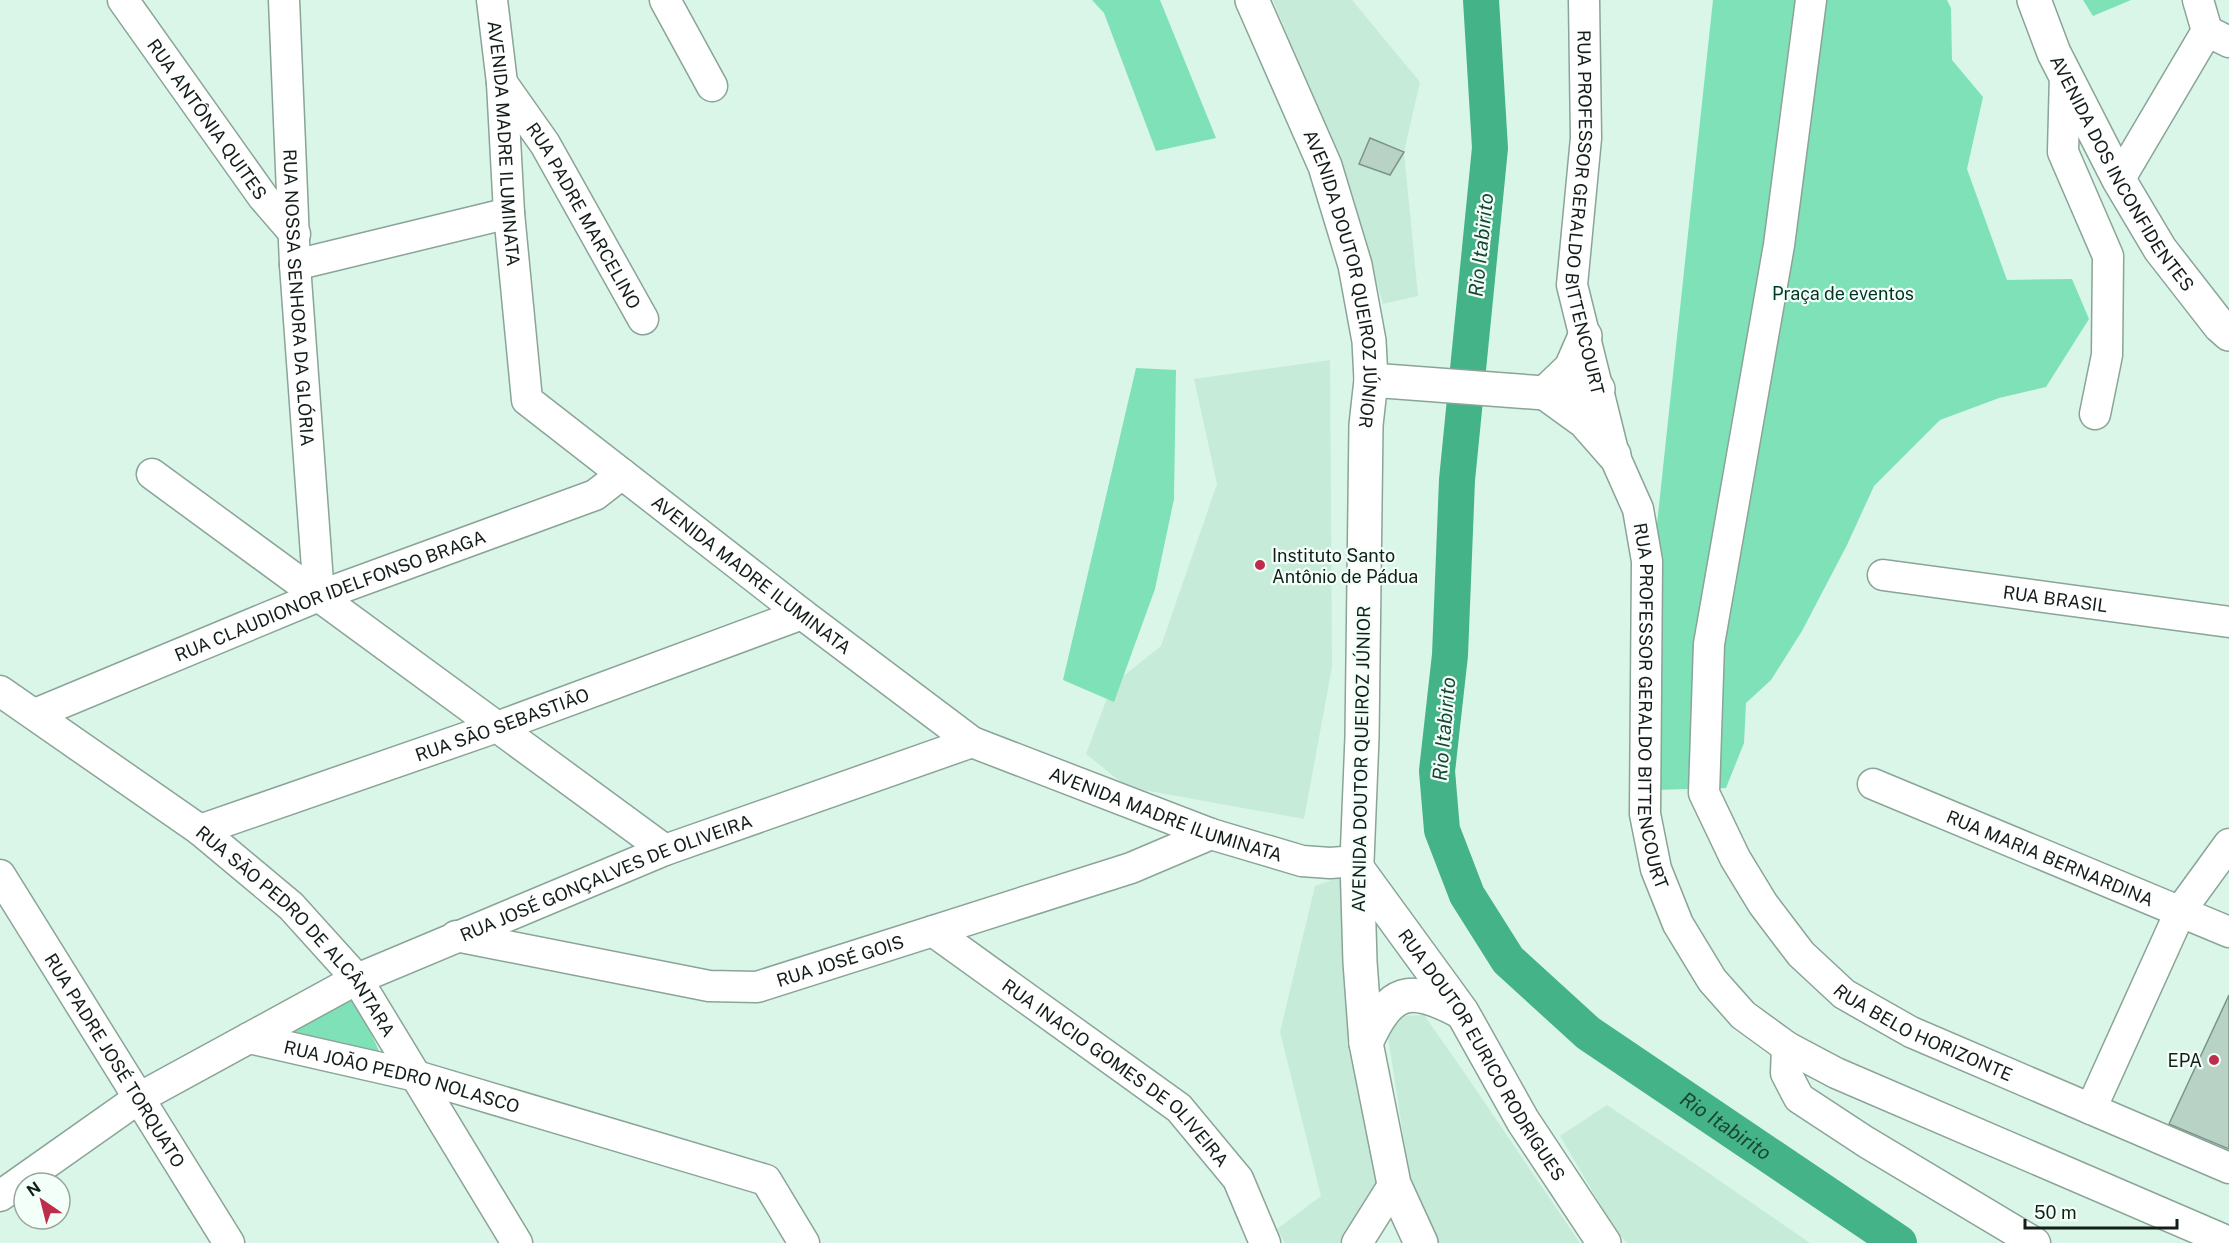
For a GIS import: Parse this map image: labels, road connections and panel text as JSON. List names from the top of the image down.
{
  "streets": {
    "main road": ["AVENIDA DOS INCONFIDENTES", "AVENIDA DOUTOR QUEIROZ JÚNIOR", "RUA DOUTOR EURICO RODRIGUES"],
    "street": [
      "RUA ANTÔNIA QUITES",
      "AVENIDA MADRE ILUMINATA",
      "RUA PROFESSOR GERALDO BITTENCOURT",
      "RUA PADRE MARCELINO",
      "RUA NOSSA SENHORA DA GLÓRIA",
      "RUA CLAUDIONOR IDELFONSO BRAGA",
      "RUA BRASIL",
      "RUA SÃO SEBASTIÃO",
      "RUA MARIA BERNARDINA",
      "RUA JOSÉ GONÇALVES DE OLIVEIRA",
      "RUA SÃO PEDRO DE ALCÂNTARA",
      "RUA JOSÉ GOIS",
      "RUA BELO HORIZONTE",
      "RUA PADRE JOSÉ TORQUATO",
      "RUA INACIO GOMES DE OLIVEIRA",
      "RUA JOÃO PEDRO NOLASCO"
    ]
  },
  "crossings": [
    ["RUA ANTÔNIA QUITES", "RUA NOSSA SENHORA DA GLÓRIA"],
    ["AVENIDA MADRE ILUMINATA", "RUA PADRE MARCELINO"],
    ["AVENIDA MADRE ILUMINATA", "AVENIDA DOUTOR QUEIROZ JÚNIOR"],
    ["AVENIDA MADRE ILUMINATA", "RUA CLAUDIONOR IDELFONSO BRAGA"],
    ["AVENIDA MADRE ILUMINATA", "RUA SÃO SEBASTIÃO"],
    ["AVENIDA MADRE ILUMINATA", "RUA JOSÉ GONÇALVES DE OLIVEIRA"],
    ["AVENIDA MADRE ILUMINATA", "RUA JOSÉ GOIS"],
    ["AVENIDA MADRE ILUMINATA", "RUA DOUTOR EURICO RODRIGUES"],
    ["AVENIDA DOUTOR QUEIROZ JÚNIOR", "RUA DOUTOR EURICO RODRIGUES"],
    ["RUA NOSSA SENHORA DA GLÓRIA", "RUA CLAUDIONOR IDELFONSO BRAGA"],
    ["RUA CLAUDIONOR IDELFONSO BRAGA", "RUA SÃO PEDRO DE ALCÂNTARA"],
    ["RUA SÃO SEBASTIÃO", "RUA SÃO PEDRO DE ALCÂNTARA"],
    ["RUA JOSÉ GONÇALVES DE OLIVEIRA", "RUA SÃO PEDRO DE ALCÂNTARA"],
    ["RUA JOSÉ GONÇALVES DE OLIVEIRA", "RUA JOSÉ GOIS"],
    ["RUA JOSÉ GONÇALVES DE OLIVEIRA", "RUA JOÃO PEDRO NOLASCO"],
    ["RUA SÃO PEDRO DE ALCÂNTARA", "RUA JOÃO PEDRO NOLASCO"],
    ["RUA JOSÉ GOIS", "RUA INACIO GOMES DE OLIVEIRA"]
  ],
  "water": ["Rio Itabirito"],
  "parks": ["Praça de eventos"],
  "places": ["Instituto Santo Antônio de Pádua", "EPA"],
  "scale_bar": "50 m",
  "north": "top left"
}
